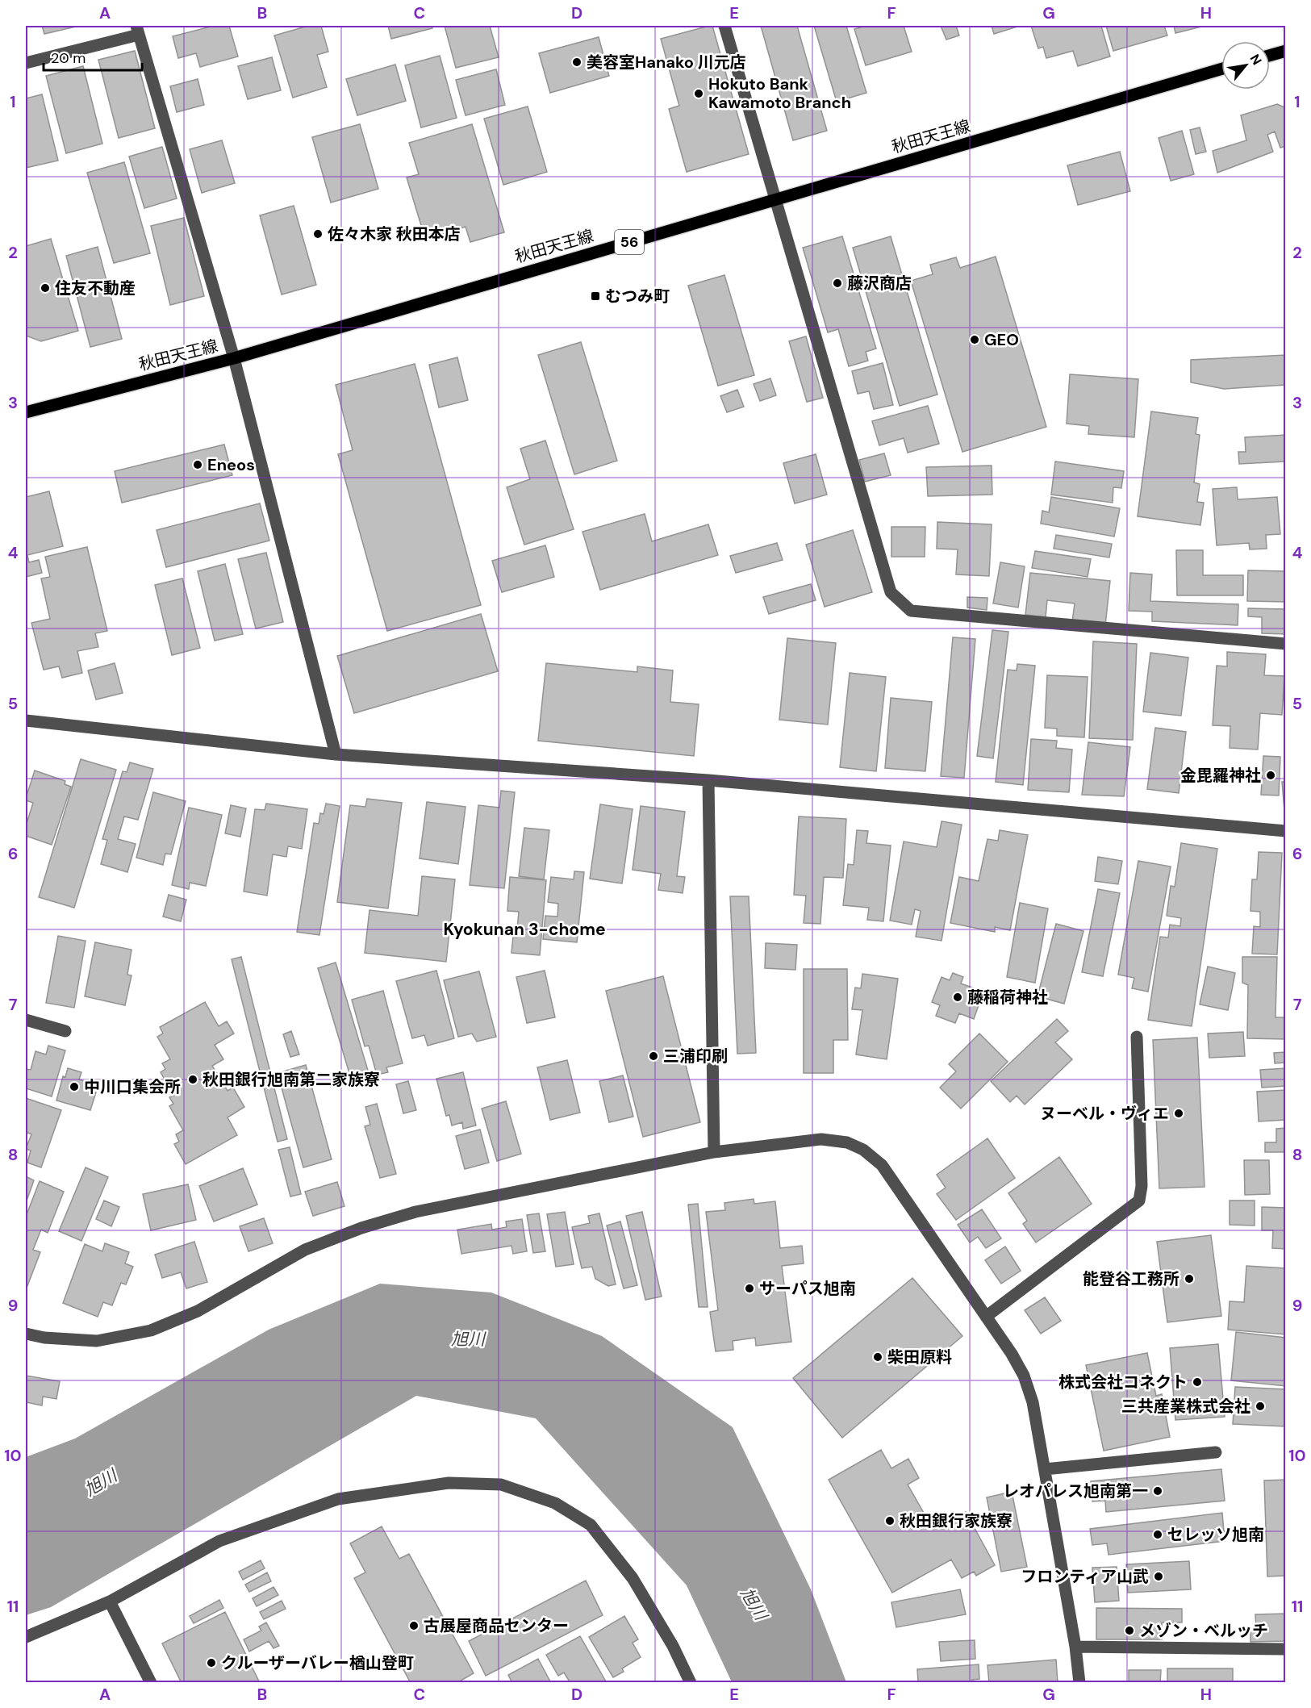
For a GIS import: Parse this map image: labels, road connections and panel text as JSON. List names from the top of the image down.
{
  "streets": {
    "main road": ["秋田天王線", "56"]
  },
  "districts": ["Kyokunan 3-chome"],
  "water": ["旭川"],
  "places": {
    "other": [
      "美容室Hanako 川元店",
      "Hokuto Bank Kawamoto Branch",
      "佐々木家 秋田本店",
      "藤沢商店",
      "住友不動産",
      "GEO",
      "Eneos",
      "金毘羅神社",
      "藤稲荷神社",
      "三浦印刷",
      "秋田銀行旭南第二家族寮",
      "中川口集会所",
      "ヌーベル・ヴィエ",
      "能登谷工務所",
      "サーパス旭南",
      "柴田原料",
      "株式会社コネクト",
      "三共産業株式会社",
      "レオパレス旭南第一",
      "秋田銀行家族寮",
      "セレッソ旭南",
      "フロンティア山武",
      "古展屋商品センター",
      "メゾン・ベルッチ",
      "クルーザーバレー楢山登町"
    ],
    "transit": ["むつみ町"]
  },
  "scale_bar": "20 m",
  "north": "top right",
  "grid": {
    "columns": [
      "A",
      "B",
      "C",
      "D",
      "E",
      "F",
      "G",
      "H"
    ],
    "rows": [
      "1",
      "2",
      "3",
      "4",
      "5",
      "6",
      "7",
      "8",
      "9",
      "10",
      "11"
    ]
  }
}
